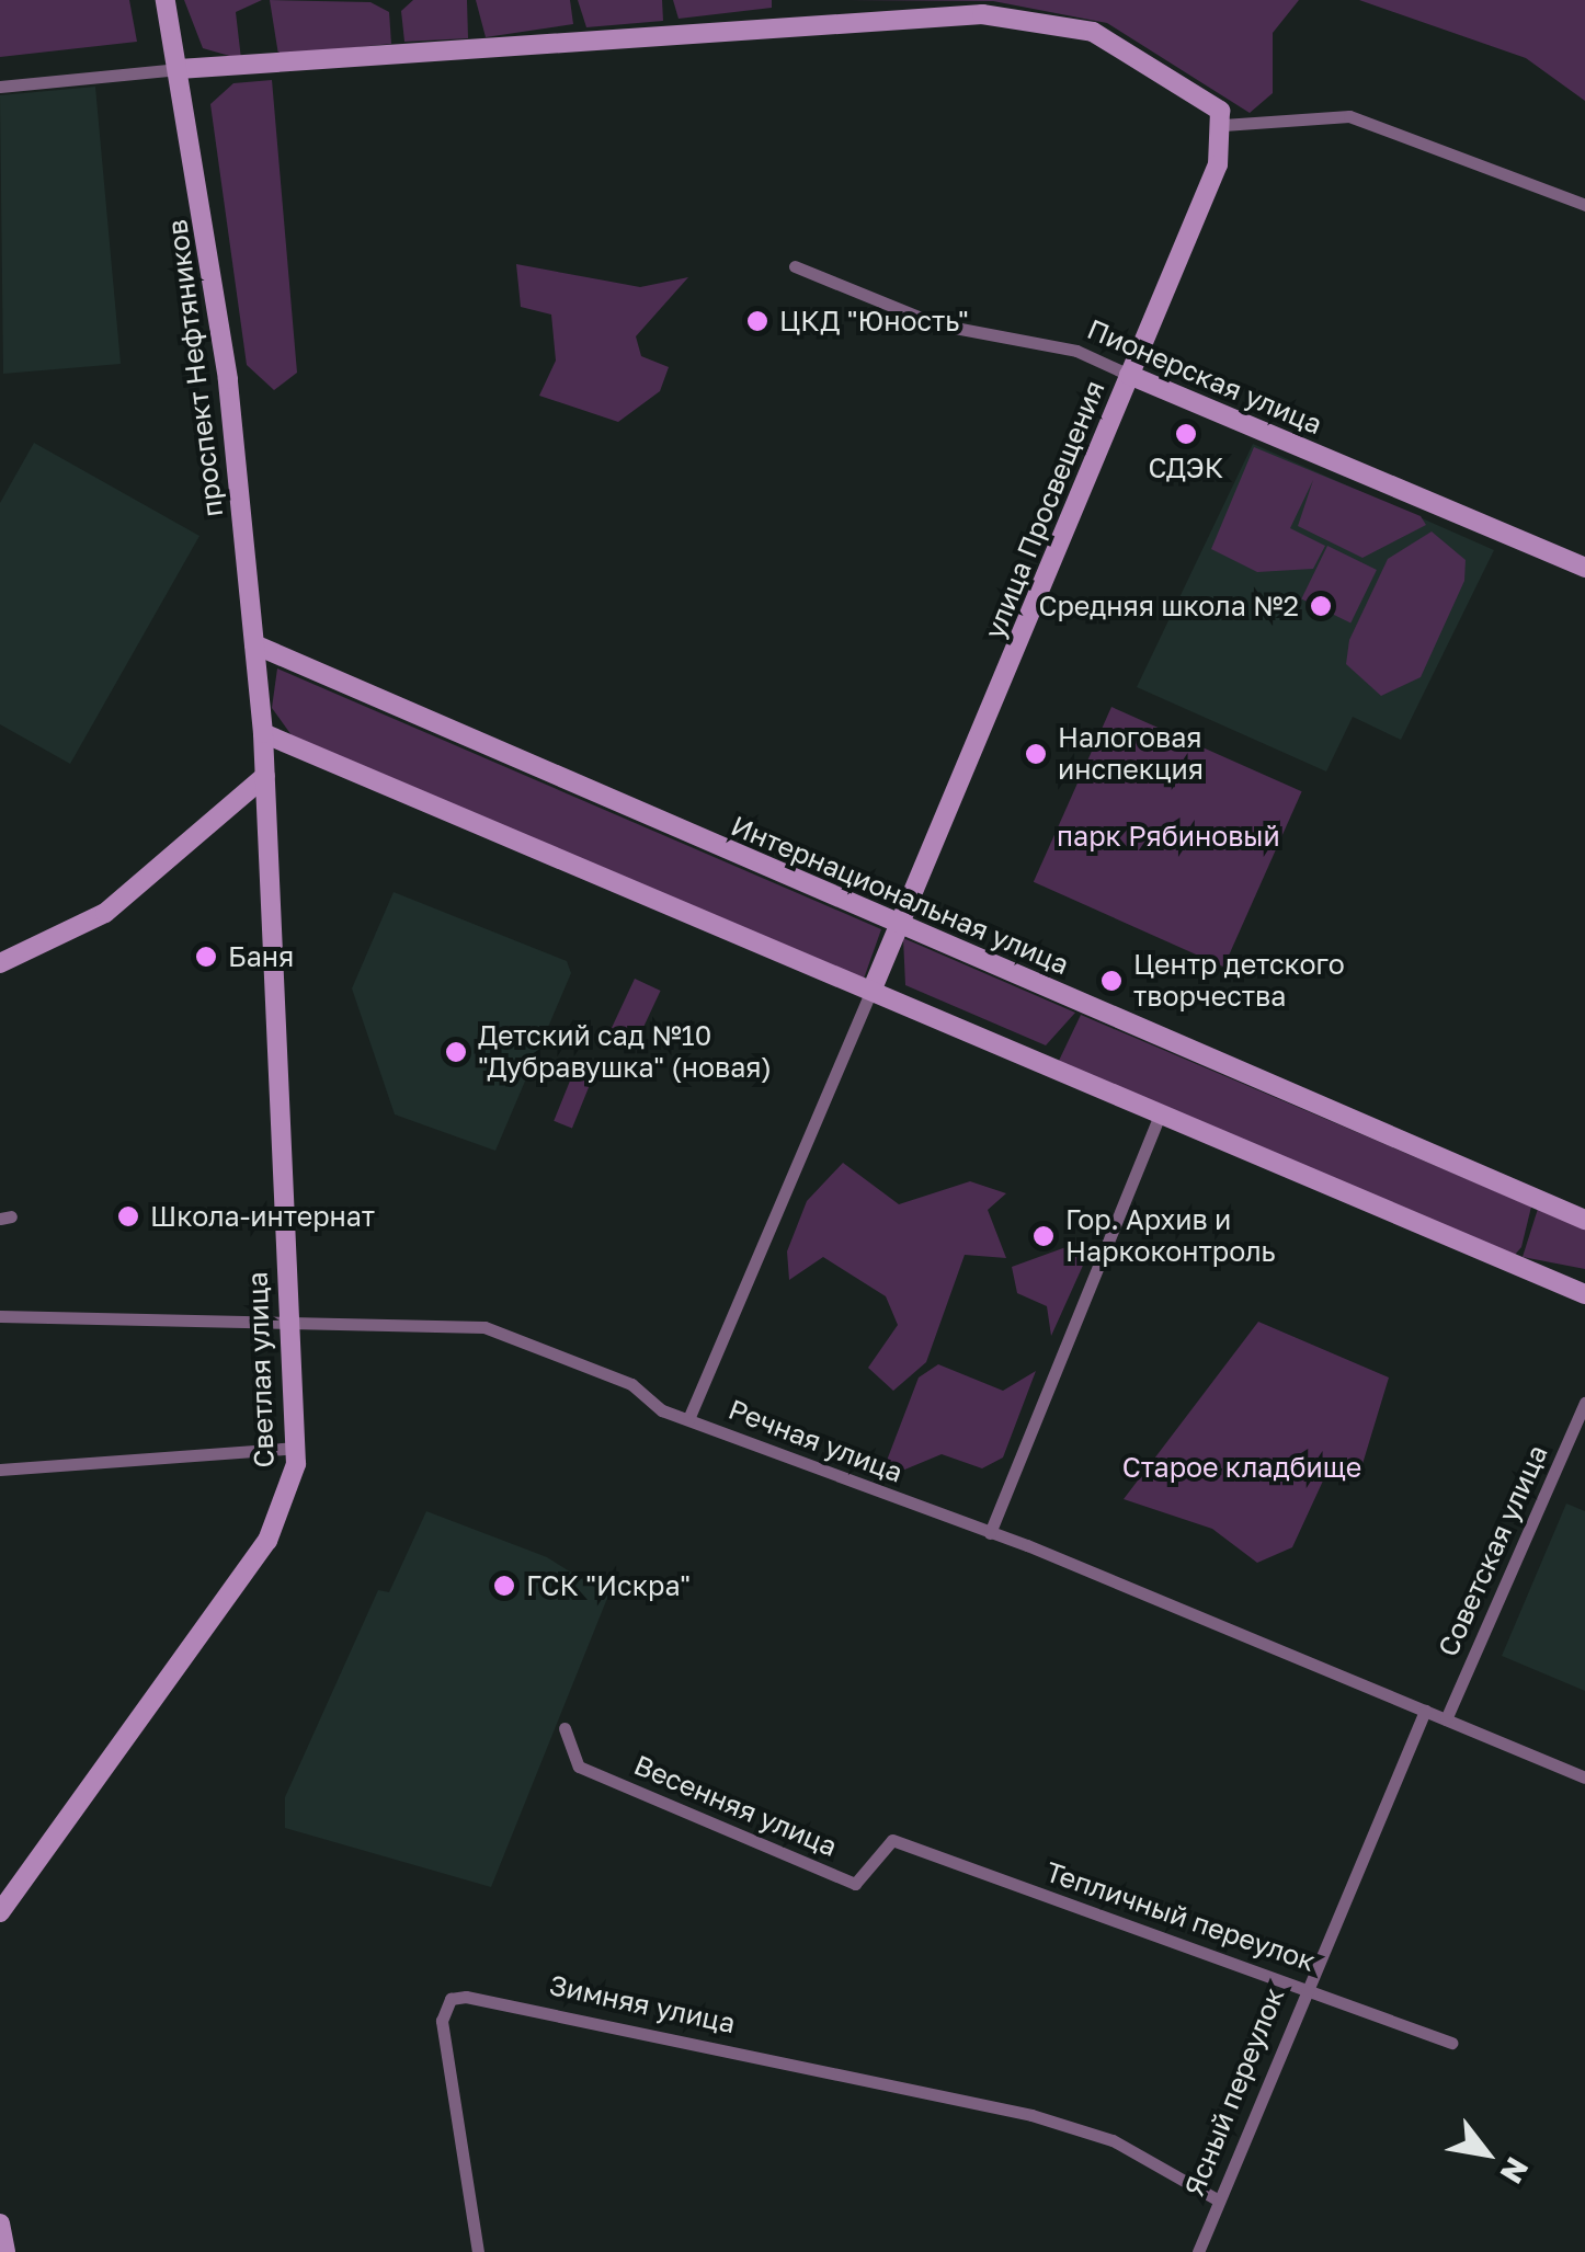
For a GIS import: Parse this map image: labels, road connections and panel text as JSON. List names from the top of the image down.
{
  "streets": {
    "street": [
      "проспект Нефтяников",
      "Пионерская улица",
      "улица Просвещения",
      "Интернациональная улица",
      "Светлая улица",
      "Речная улица",
      "Советская улица",
      "Весенняя улица",
      "Тепличный переулок",
      "Зимняя улица",
      "Ясный переулок"
    ]
  },
  "crossings": [
    ["проспект Нефтяников", "Интернациональная улица"],
    ["проспект Нефтяников", "Светлая улица"],
    ["Пионерская улица", "улица Просвещения"],
    ["улица Просвещения", "Интернациональная улица"],
    ["Светлая улица", "Речная улица"],
    ["Речная улица", "Советская улица"],
    ["Речная улица", "Ясный переулок"],
    ["Весенняя улица", "Тепличный переулок"],
    ["Тепличный переулок", "Ясный переулок"],
    ["Зимняя улица", "Ясный переулок"]
  ],
  "parks": ["парк Рябиновый", "Старое кладбище"],
  "places": [
    "ЦКД \"Юность\"",
    "СДЭК",
    "Средняя школа №2",
    "Налоговая инспекция",
    "Баня",
    "Центр детского творчества",
    "Детский сад №10 \"Дубравушка\" (новая)",
    "Школа-интернат",
    "Гор. Архив и Наркоконтроль",
    "ГСК \"Искра\""
  ],
  "north": "bottom right"
}
